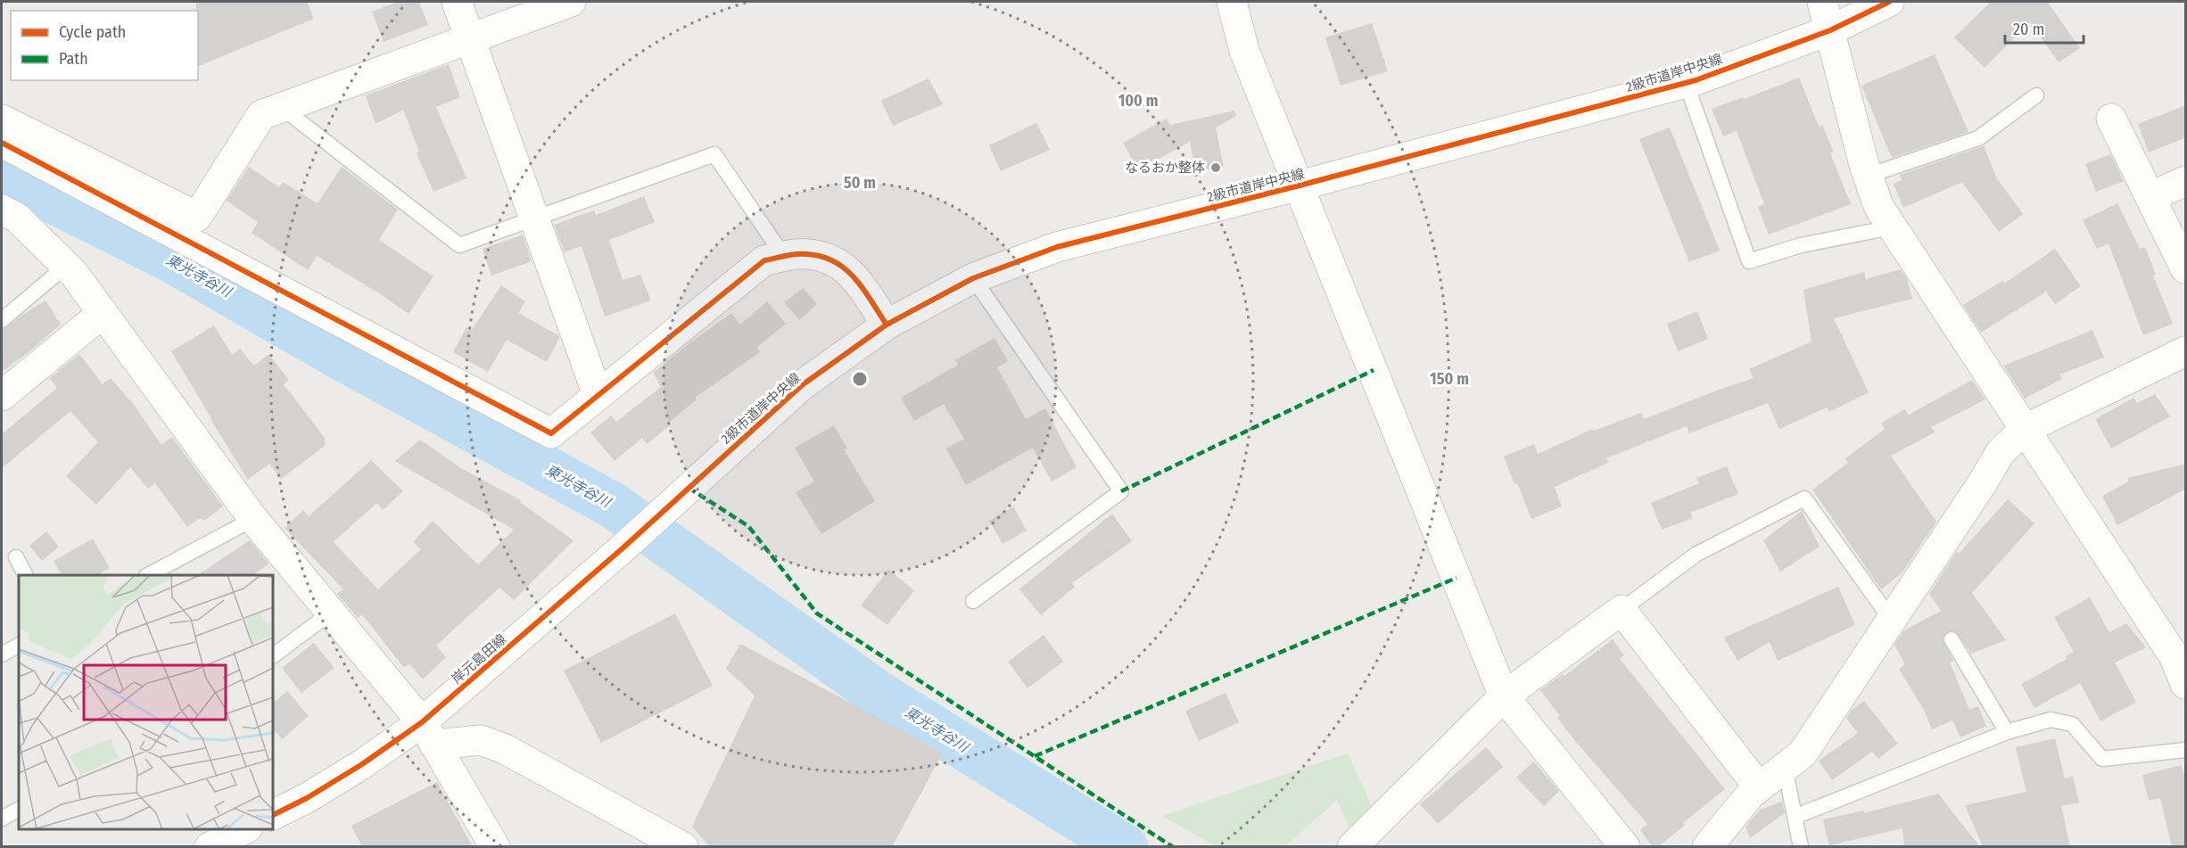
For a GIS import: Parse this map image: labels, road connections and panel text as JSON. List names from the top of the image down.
{
  "streets": {
    "street": ["2級市道岸中央線", "岸元島田線"]
  },
  "crossings": [
    ["2級市道岸中央線", "岸元島田線"]
  ],
  "water": ["東光寺谷川"],
  "places": ["なるおか整体"],
  "legend": ["Cycle path", "Path"],
  "scale_bar": "20 m",
  "rings": ["100 m", "50 m", "150 m"]
}
